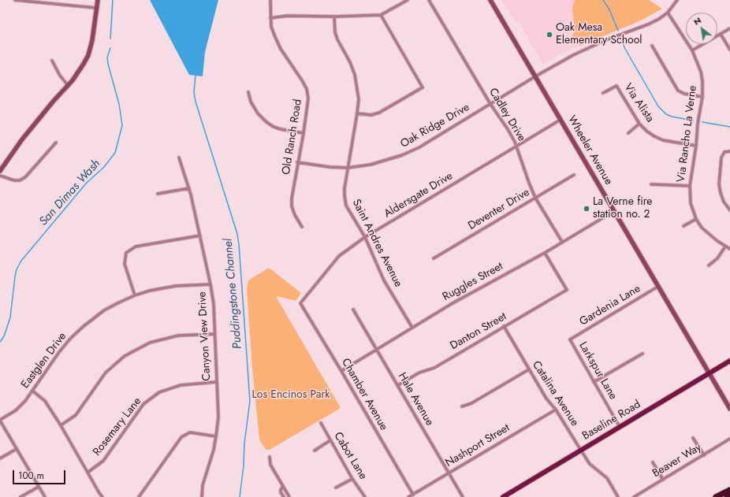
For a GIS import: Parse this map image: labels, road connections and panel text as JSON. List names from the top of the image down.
{
  "streets": {
    "main road": ["Wheeler Avenue", "Baseline Road"],
    "street": [
      "Via Alista",
      "Cadley Drive",
      "Oak Ridge Drive",
      "Via Rancho La Verne",
      "Old Ranch Road",
      "Aldersgate Drive",
      "Deventer Drive",
      "Saint Andres Avenue",
      "Ruggles Street",
      "Gardenia Lane",
      "Danton Street",
      "Canyon View Drive",
      "Eastglen Drive",
      "Larkspur Lane",
      "Catalina Avenue",
      "Chamber Avenue",
      "Hale Avenue",
      "Rosemary Lane",
      "Nashport Street",
      "Cabot Lane",
      "Beaver Way"
    ]
  },
  "crossings": [
    ["Via Alista", "Via Rancho La Verne"],
    ["Cadley Drive", "Oak Ridge Drive"],
    ["Cadley Drive", "Aldersgate Drive"],
    ["Cadley Drive", "Deventer Drive"],
    ["Cadley Drive", "Ruggles Street"],
    ["Oak Ridge Drive", "Via Rancho La Verne"],
    ["Oak Ridge Drive", "Old Ranch Road"],
    ["Oak Ridge Drive", "Wheeler Avenue"],
    ["Oak Ridge Drive", "Saint Andres Avenue"],
    ["Wheeler Avenue", "Aldersgate Drive"],
    ["Wheeler Avenue", "Ruggles Street"],
    ["Wheeler Avenue", "Gardenia Lane"],
    ["Wheeler Avenue", "Baseline Road"],
    ["Aldersgate Drive", "Saint Andres Avenue"],
    ["Aldersgate Drive", "Chamber Avenue"],
    ["Saint Andres Avenue", "Ruggles Street"],
    ["Ruggles Street", "Danton Street"],
    ["Ruggles Street", "Chamber Avenue"],
    ["Ruggles Street", "Hale Avenue"],
    ["Gardenia Lane", "Larkspur Lane"],
    ["Danton Street", "Catalina Avenue"],
    ["Danton Street", "Hale Avenue"],
    ["Canyon View Drive", "Eastglen Drive"],
    ["Canyon View Drive", "Rosemary Lane"],
    ["Larkspur Lane", "Baseline Road"],
    ["Catalina Avenue", "Baseline Road"],
    ["Catalina Avenue", "Nashport Street"],
    ["Chamber Avenue", "Nashport Street"],
    ["Hale Avenue", "Nashport Street"]
  ],
  "water": ["San Dimas Wash", "Puddingstone Channel"],
  "parks": ["Los Encinos Park"],
  "places": ["Oak Mesa Elementary School", "La Verne fire station no. 2"],
  "scale_bar": "100 m",
  "north": "top left"
}
